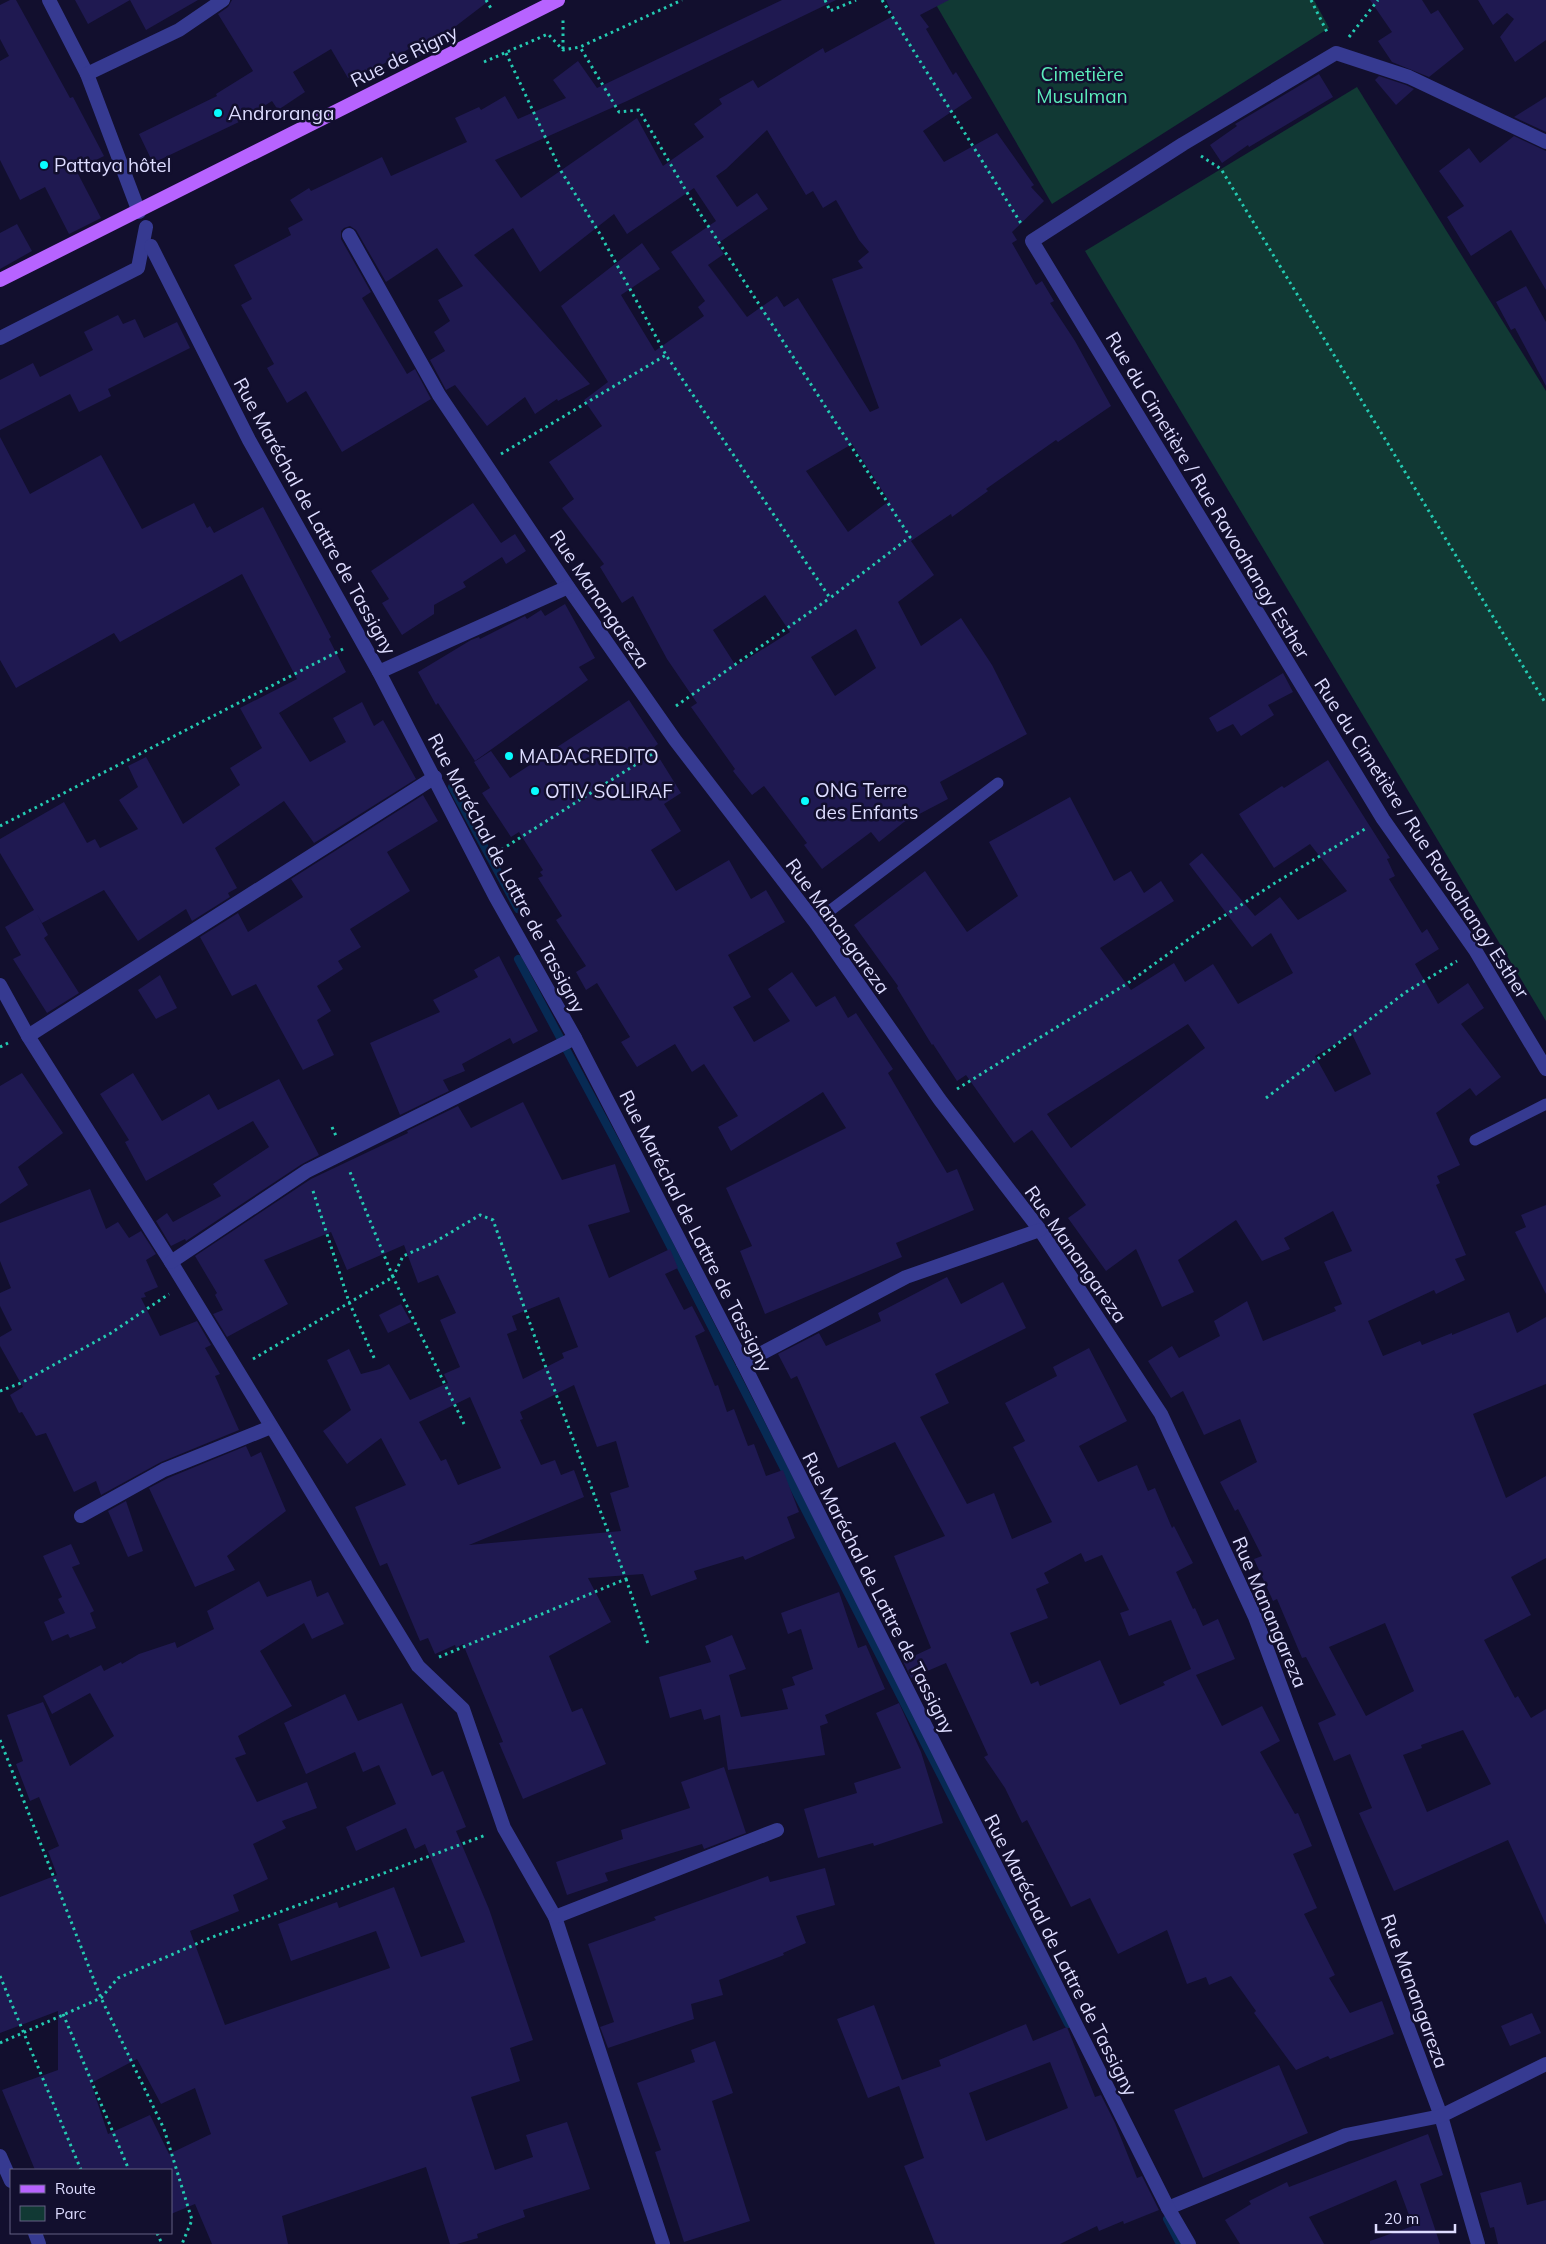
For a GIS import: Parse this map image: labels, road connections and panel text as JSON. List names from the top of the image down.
{
  "streets": {
    "main road": ["Rue de Rigny"],
    "street": ["Rue du Cimetière / Rue Ravoahangy Esther", "Rue Maréchal de Lattre de Tassigny", "Rue Manangareza"]
  },
  "parks": ["Cimetière Musulman"],
  "places": [
    "Androranga",
    "Pattaya hôtel",
    "MADACREDITO",
    "OTIV SOLIRAF",
    "ONG Terre des Enfants"
  ],
  "legend": ["Route", "Parc"],
  "scale_bar": "20 m"
}
